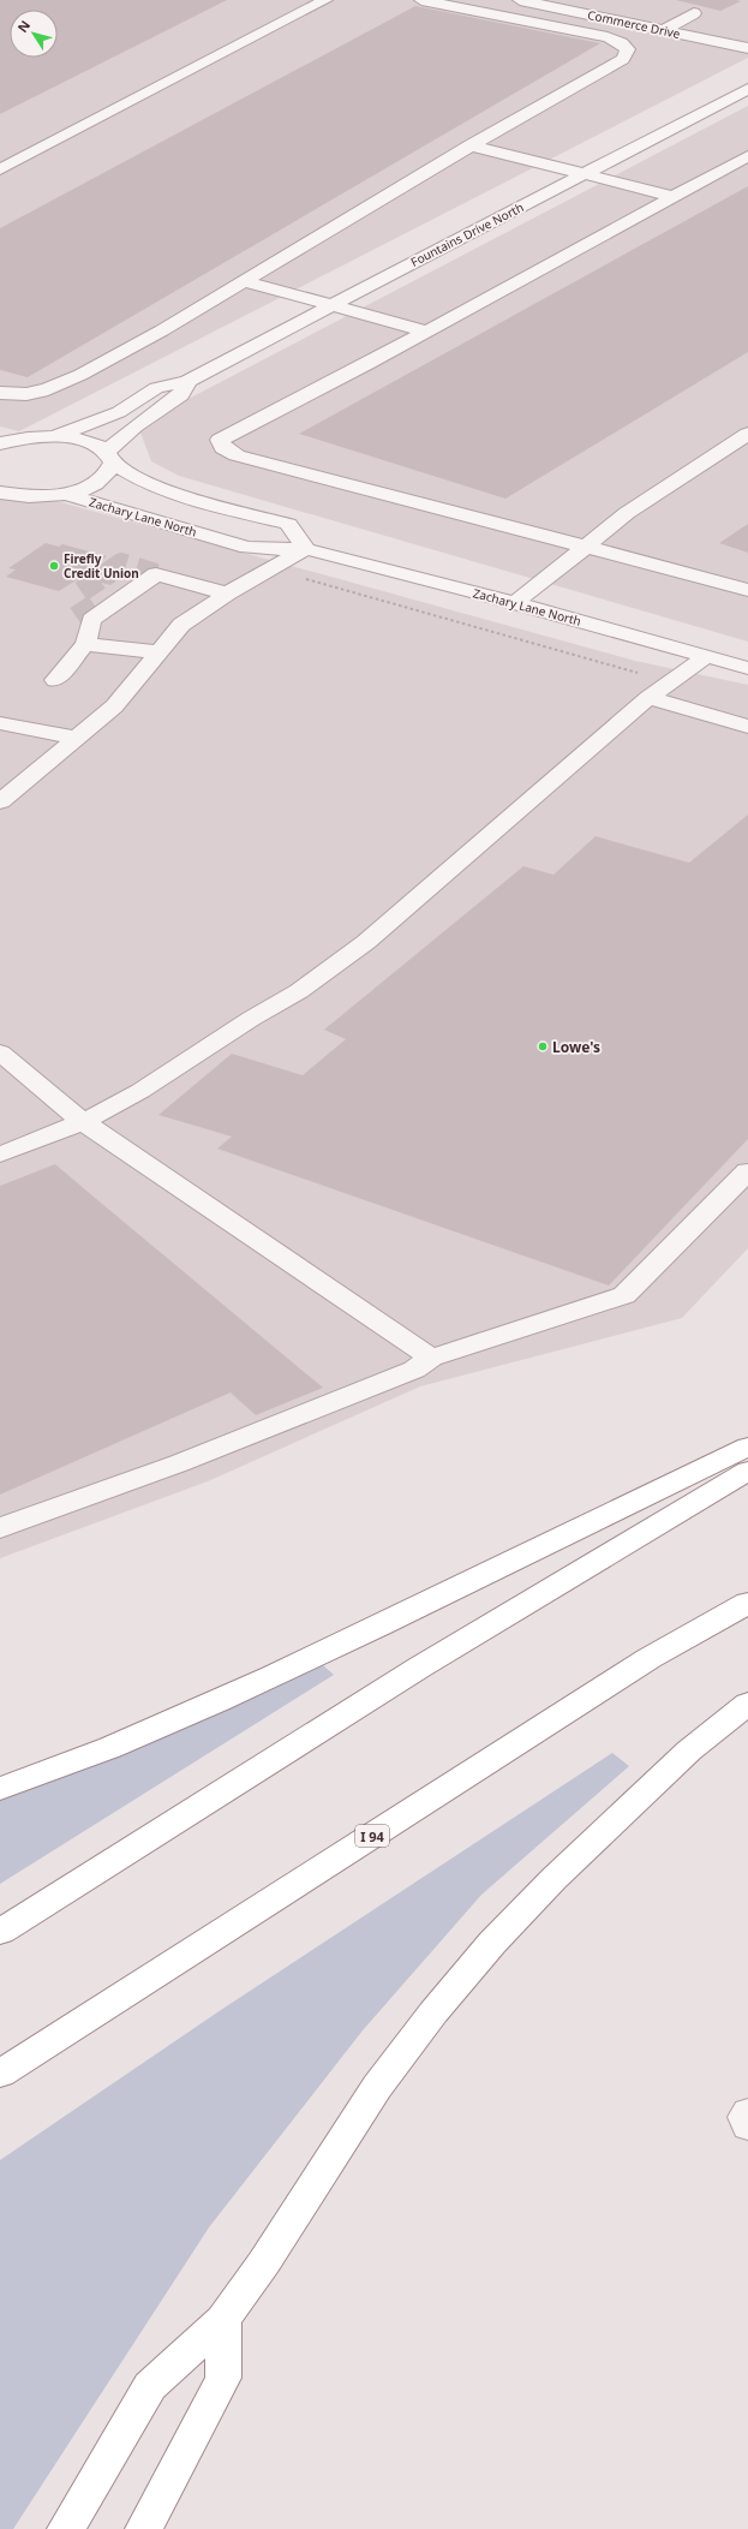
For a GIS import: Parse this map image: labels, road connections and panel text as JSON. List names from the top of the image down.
{
  "streets": {
    "highway": ["I 94"],
    "street": ["Commerce Drive", "Fountains Drive North", "Zachary Lane North"]
  },
  "places": ["Firefly Credit Union", "Lowe's"],
  "north": "top left"
}
